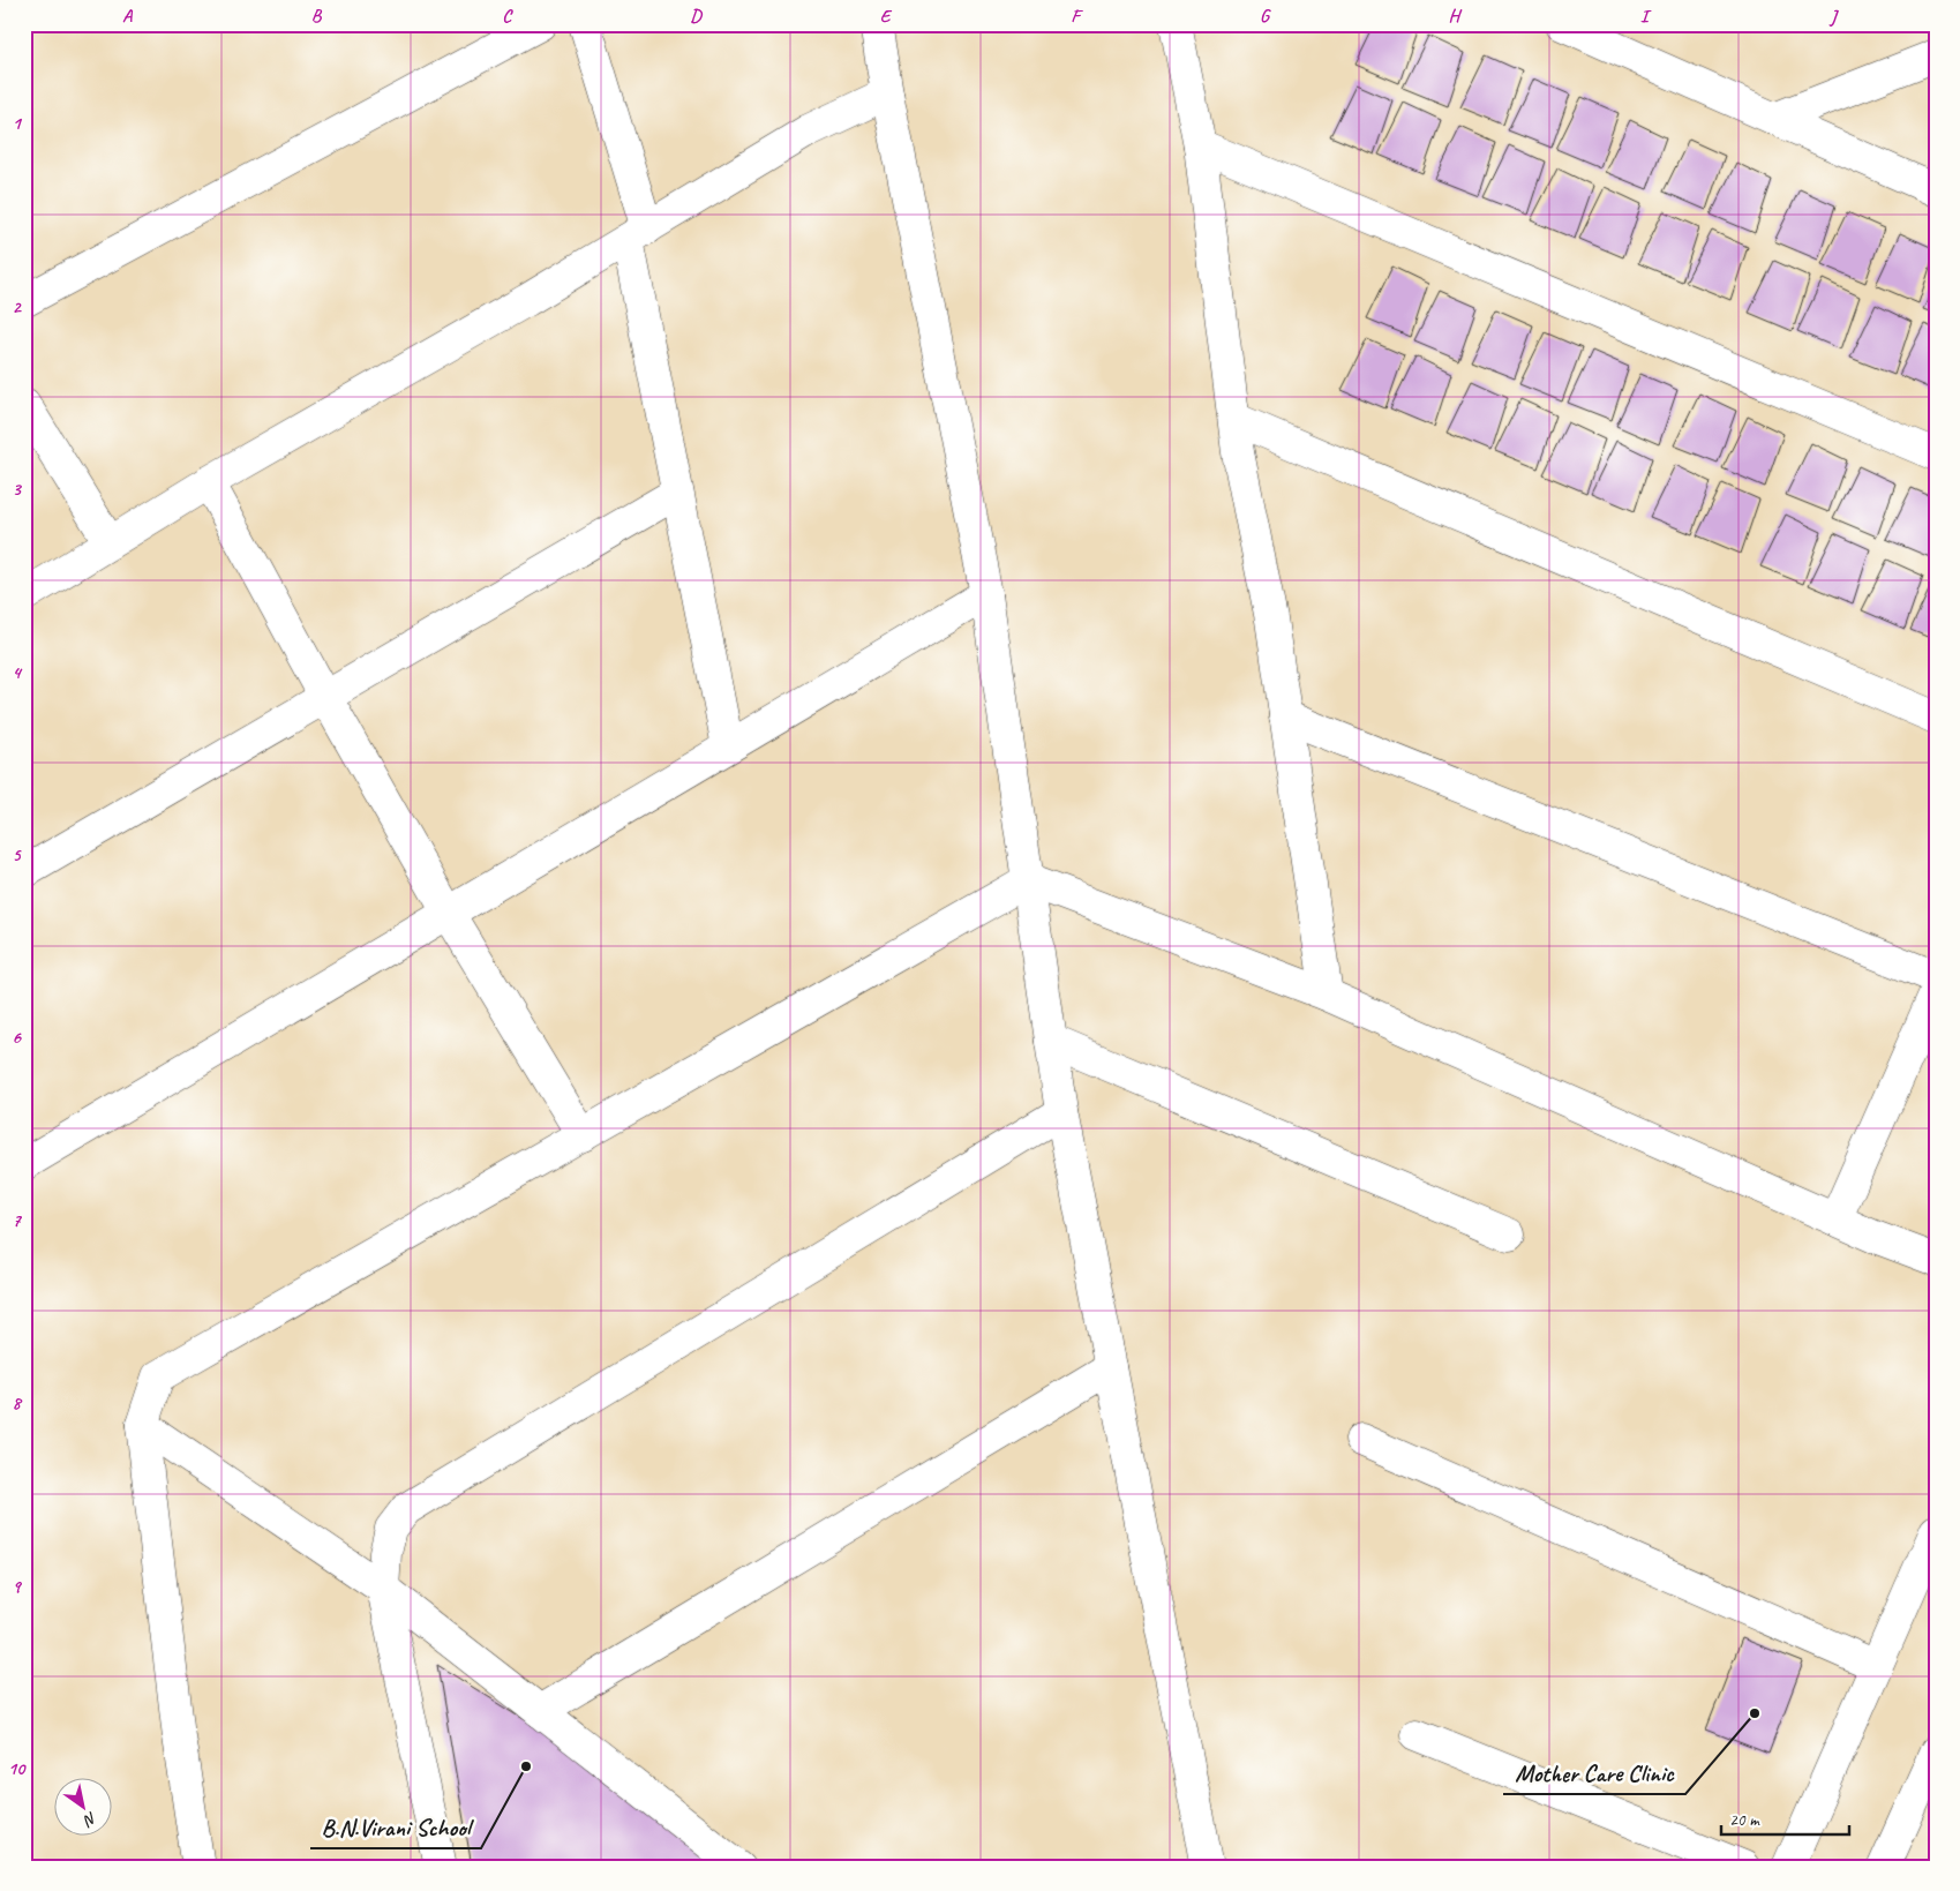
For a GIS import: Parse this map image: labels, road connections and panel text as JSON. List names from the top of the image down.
{
  "places": ["Mother Care Clinic", "B.N.Virani School"],
  "scale_bar": "20 m",
  "north": "bottom right",
  "grid": {
    "columns": [
      "A",
      "B",
      "C",
      "D",
      "E",
      "F",
      "G",
      "H",
      "I",
      "J"
    ],
    "rows": [
      "1",
      "2",
      "3",
      "4",
      "5",
      "6",
      "7",
      "8",
      "9",
      "10"
    ]
  }
}
